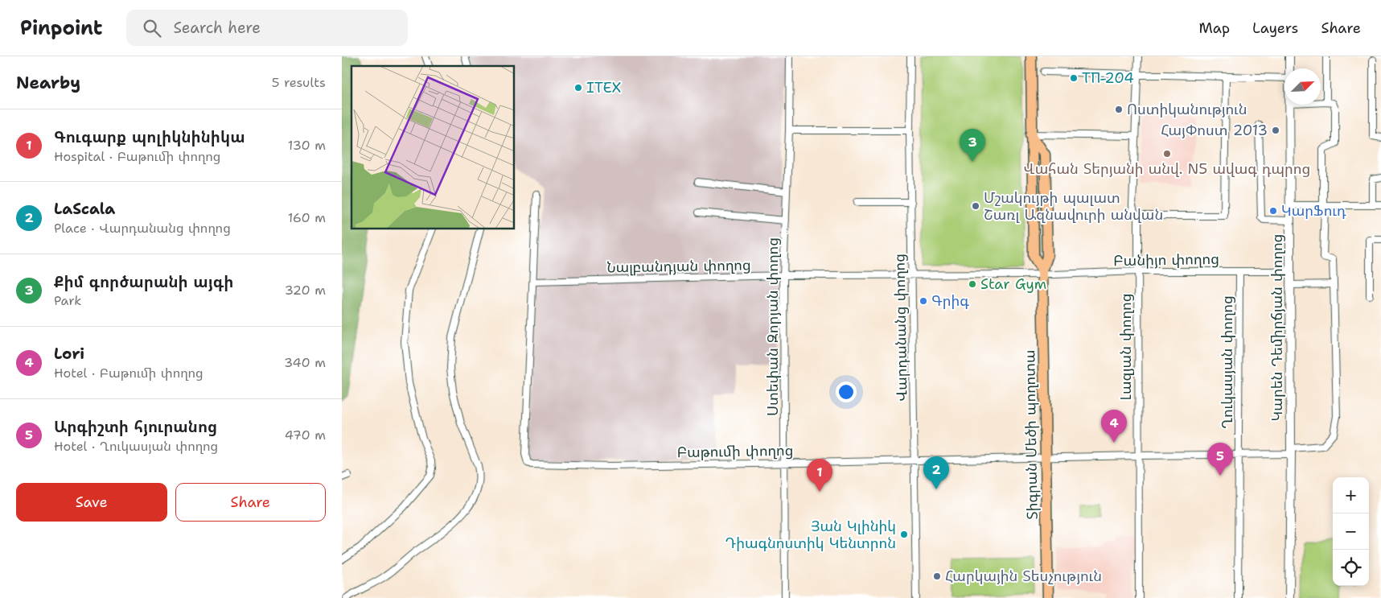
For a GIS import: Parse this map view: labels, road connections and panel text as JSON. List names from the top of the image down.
{
  "streets": {
    "main road": ["Տիգրան Մեծի պողոտա"],
    "street": [
      "Բանիյո փողոց",
      "Նալբանդյան փողոց",
      "Ստեփան Զորյան փողոց",
      "Վարդանանց փողոց",
      "Կարեն Դեմիրճյան փողոց",
      "Լազյան փողոց",
      "Ղուկասյան փողոց",
      "Բաթումի փողոց"
    ]
  },
  "crossings": [
    ["Բանիյո փողոց", "Նալբանդյան փողոց"],
    ["Բանիյո փողոց", "Կարեն Դեմիրճյան փողոց"],
    ["Բանիյո փողոց", "Լազյան փողոց"],
    ["Բանիյո փողոց", "Ղուկասյան փողոց"],
    ["Բանիյո փողոց", "Տիգրան Մեծի պողոտա"],
    ["Նալբանդյան փողոց", "Ստեփան Զորյան փողոց"],
    ["Նալբանդյան փողոց", "Վարդանանց փողոց"],
    ["Նալբանդյան փողոց", "Տիգրան Մեծի պողոտա"],
    ["Նալբանդյան փողոց", "Բաթումի փողոց"],
    ["Ստեփան Զորյան փողոց", "Բաթումի փողոց"],
    ["Վարդանանց փողոց", "Բաթումի փողոց"],
    ["Կարեն Դեմիրճյան փողոց", "Բաթումի փողոց"],
    ["Լազյան փողոց", "Բաթումի փողոց"],
    ["Ղուկասյան փողոց", "Բաթումի փողոց"],
    ["Տիգրան Մեծի պողոտա", "Բաթումի փողոց"]
  ],
  "places": [
    "ТП-204",
    "ITEX",
    "Ոստիկանություն",
    "ՀայՓոստ 2013",
    "Վահան Տերյանի անվ. N5 ավագ դպրոց",
    "Մշակույթի պալատ Շառլ Ազնավուրի անվան",
    "ԿարՖուդ",
    "Star Gym",
    "Գրիգ",
    "Յան Կլինիկ Դիագնոստիկ Կենտրոն",
    "Հարկային Տեսչություն"
  ],
  "north": "top right",
  "page": {
    "header": "Pinpoint",
    "search": "Search here",
    "nav": ["Map", "Layers", "Share"],
    "heading": ["Nearby", "5 results"],
    "list": [
      {
        "mark": "1",
        "name": "Գուգարք պոլիկնինիկա",
        "note": "Hospital · Բաթումի փողոց",
        "value": "130 m"
      },
      {
        "mark": "2",
        "name": "LaScala",
        "note": "Place · Վարդանանց փողոց",
        "value": "160 m"
      },
      {
        "mark": "3",
        "name": "Քիմ գործարանի այգի",
        "note": "Park",
        "value": "320 m"
      },
      {
        "mark": "4",
        "name": "Lori",
        "note": "Hotel · Բաթումի փողոց",
        "value": "340 m"
      },
      {
        "mark": "5",
        "name": "Արգիշտի հյուրանոց",
        "note": "Hotel · Ղուկասյան փողոց",
        "value": "470 m"
      }
    ],
    "pins": [
      "3",
      "4",
      "5",
      "2",
      "1"
    ],
    "buttons": ["Save", "Share"],
    "map_buttons": ["+", "−"]
  }
}
